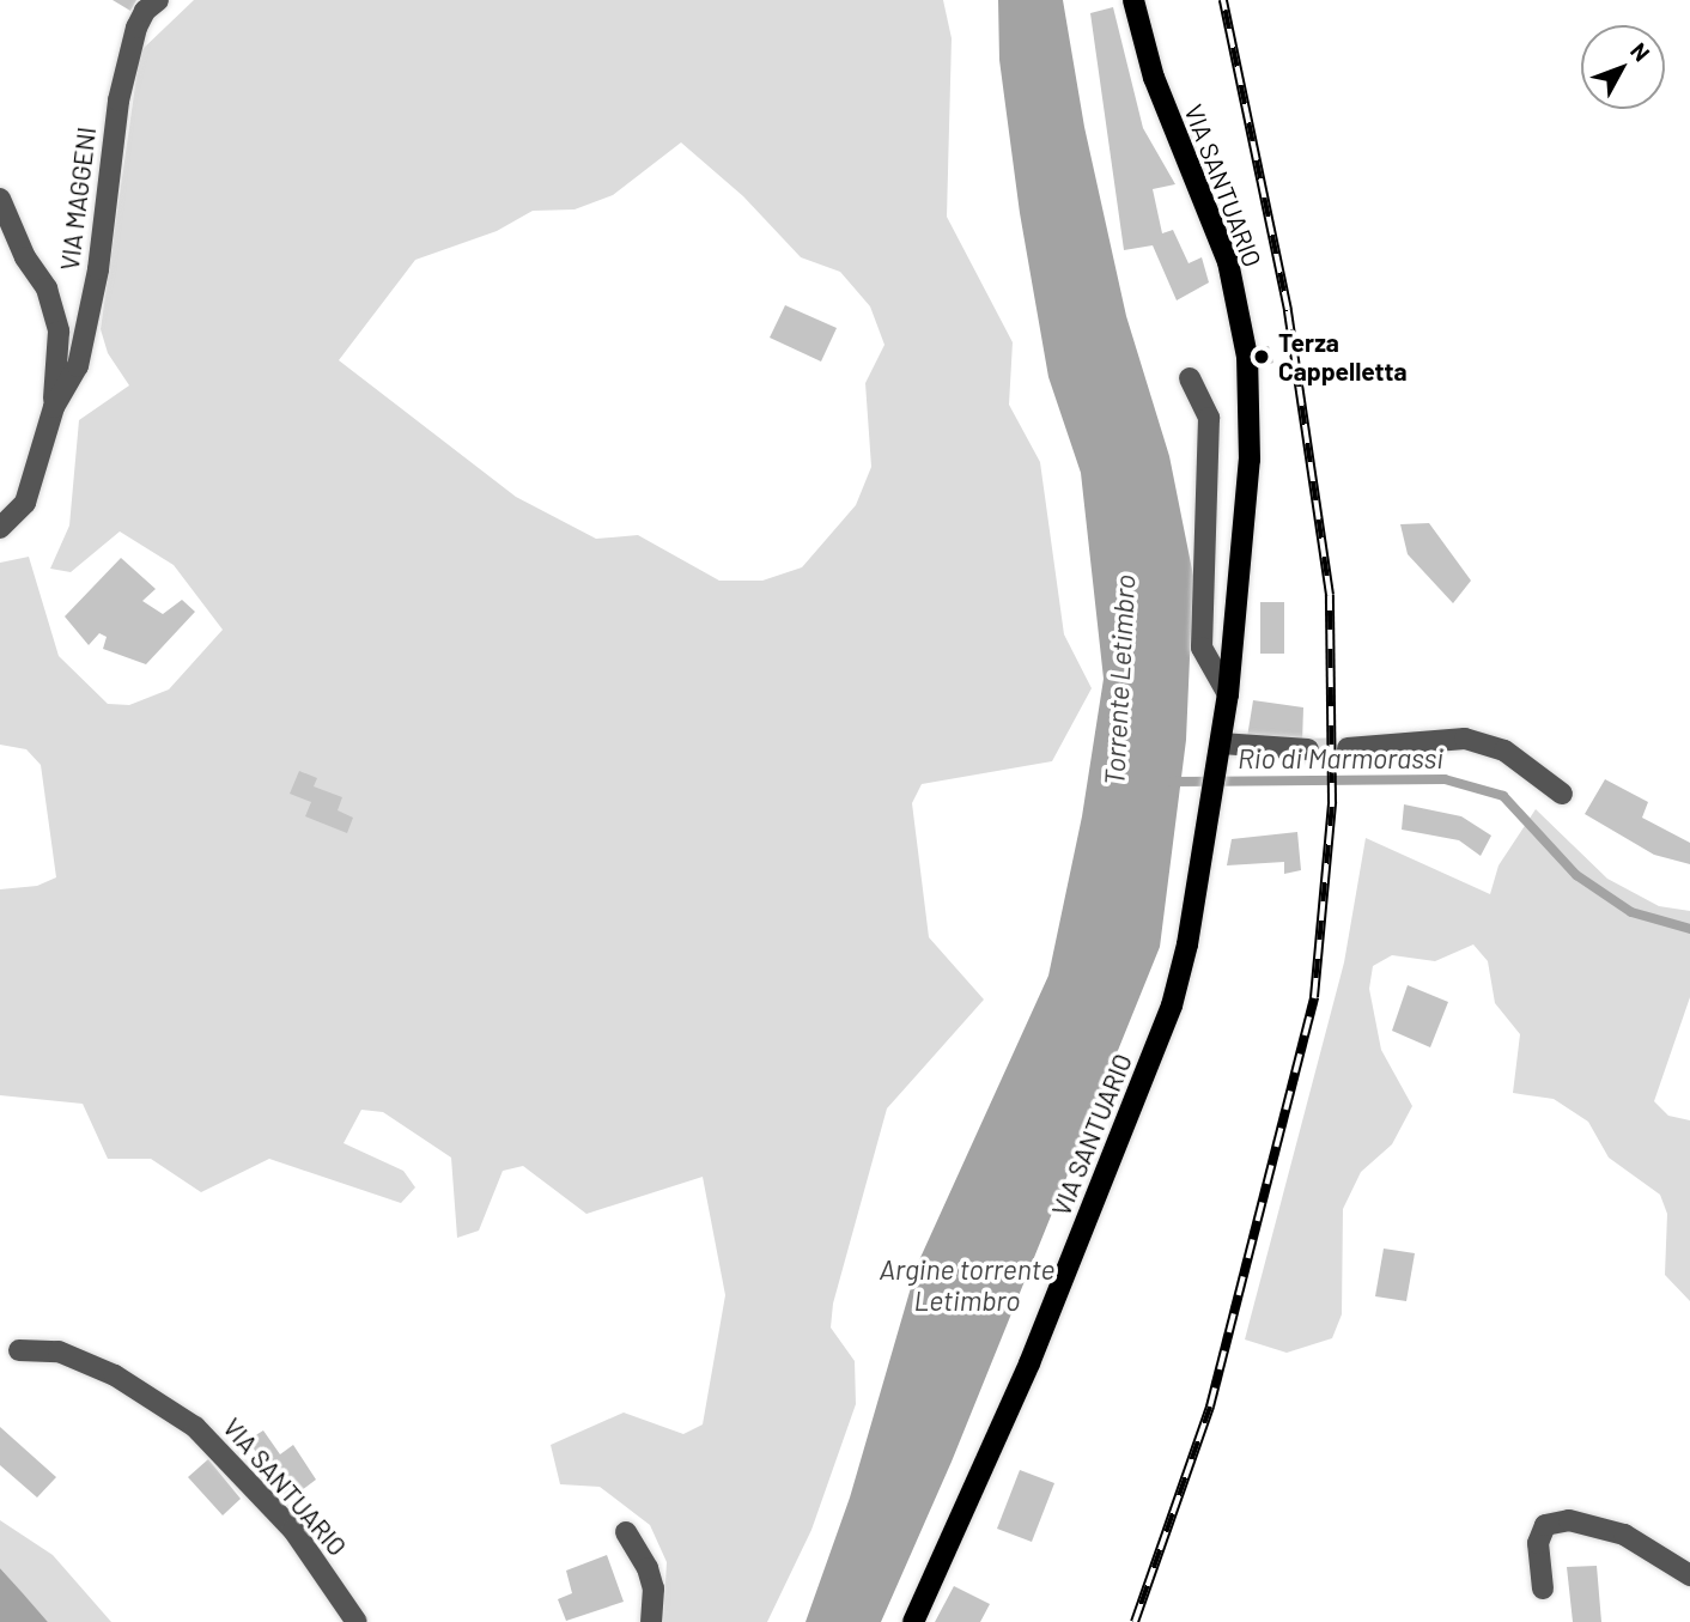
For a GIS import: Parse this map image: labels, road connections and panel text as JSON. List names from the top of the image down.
{
  "streets": {
    "main road": ["VIA SANTUARIO"],
    "street": ["VIA MAGGENI"]
  },
  "water": ["Torrente Letimbro", "Rio di Marmorassi", "Argine torrente Letimbro"],
  "places": ["Terza Cappelletta"],
  "north": "top right"
}
